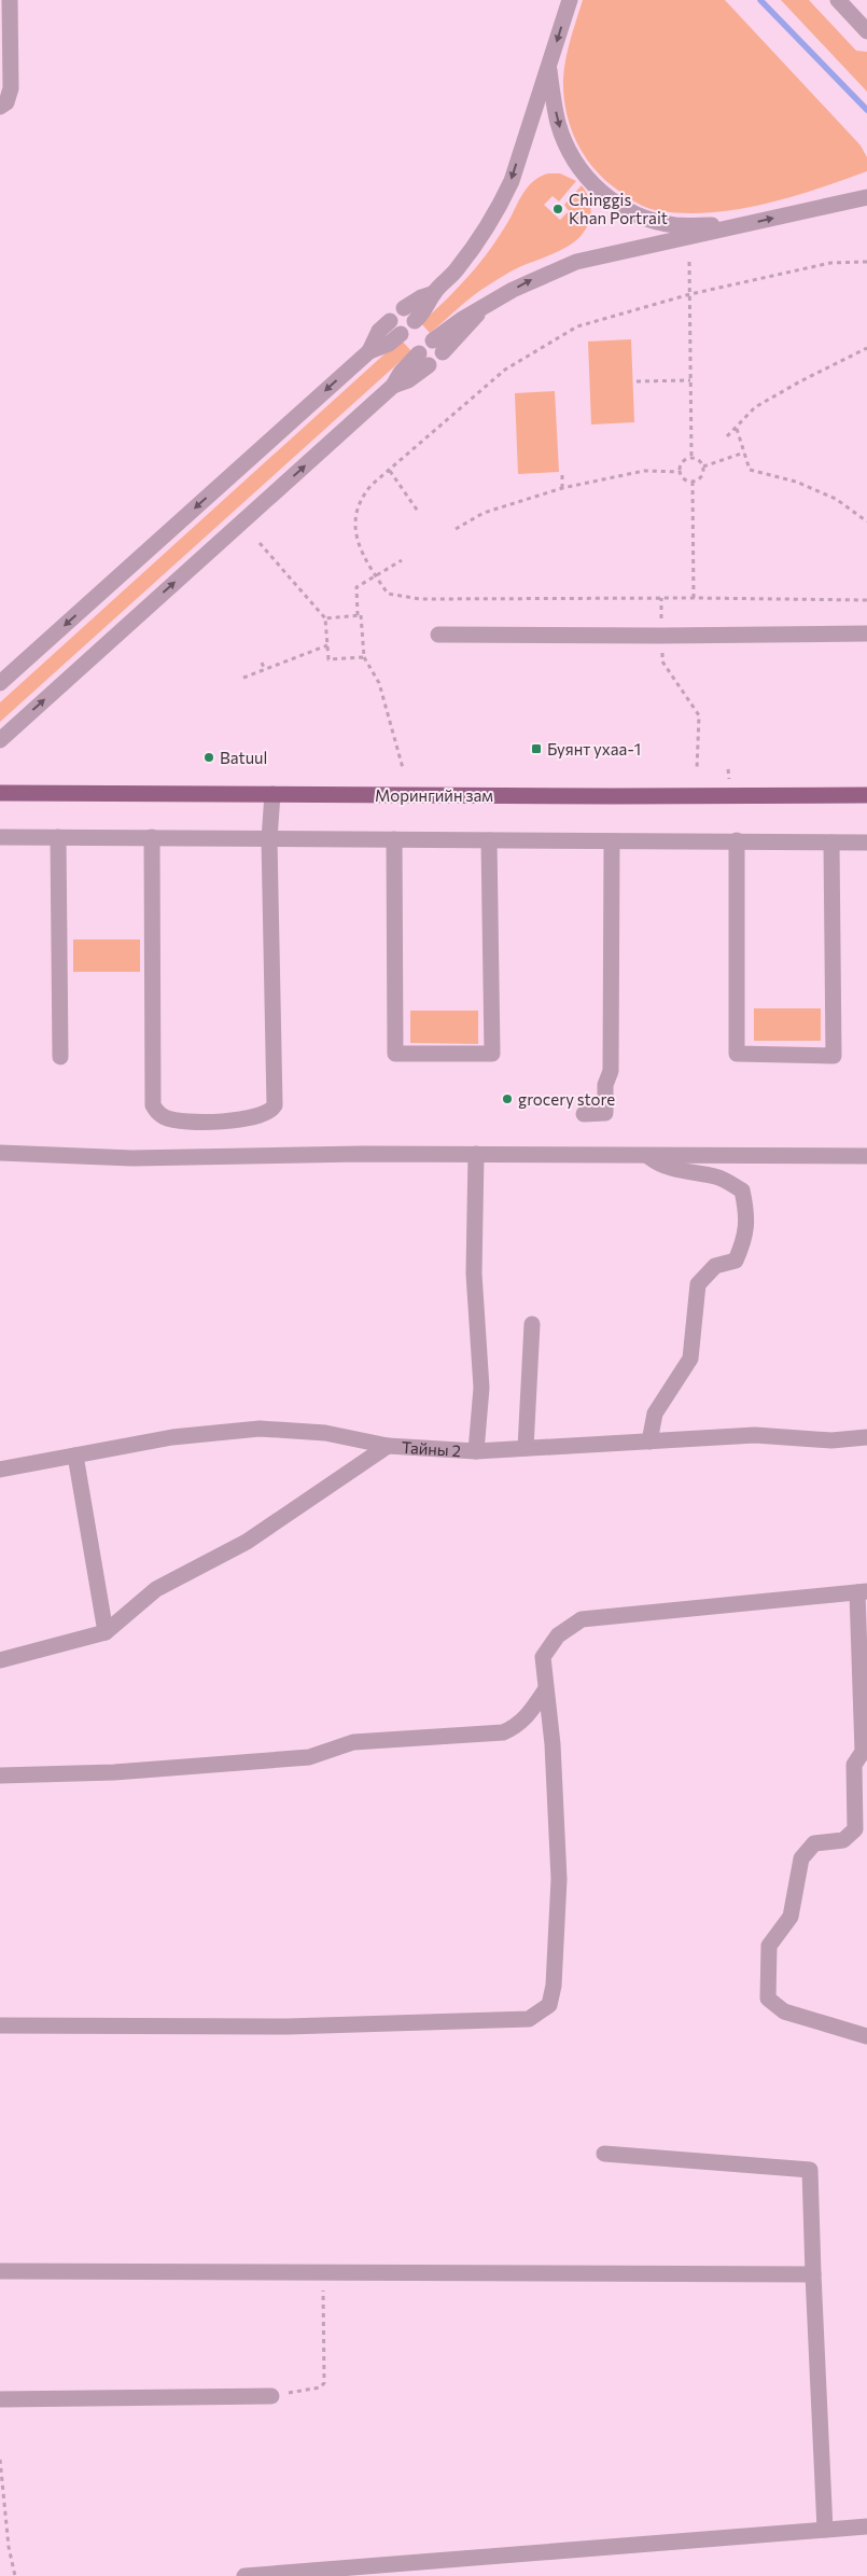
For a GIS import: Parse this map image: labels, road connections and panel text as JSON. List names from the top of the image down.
{
  "streets": {
    "main road": ["Морингийн зам"],
    "street": ["Тайны 2"]
  },
  "places": {
    "other": ["Chinggis Khan Portrait", "Batuul", "grocery store"],
    "transit": ["Буянт ухаа-1"]
  }
}
